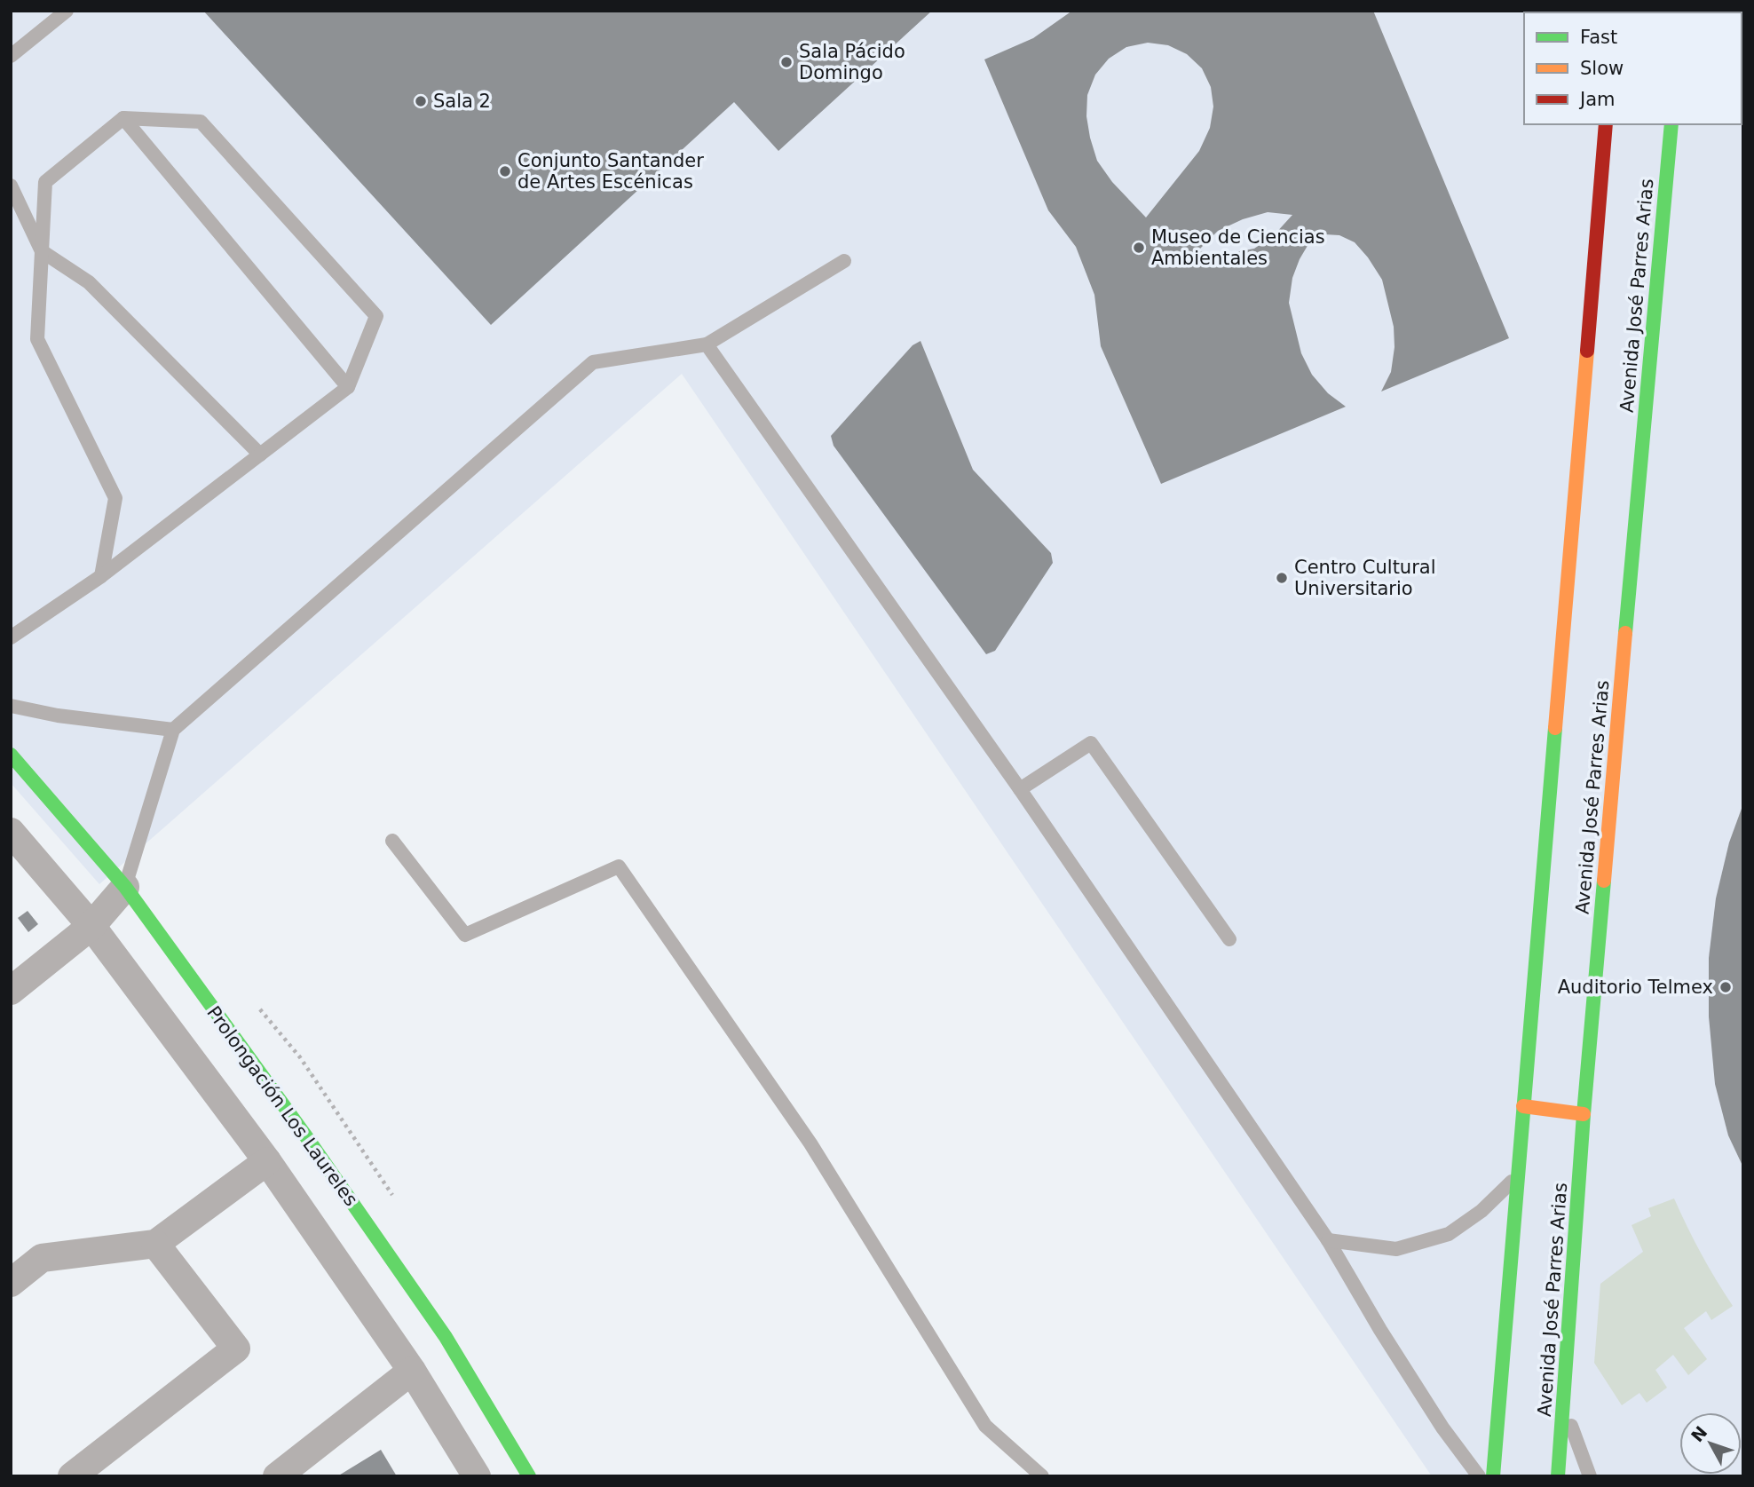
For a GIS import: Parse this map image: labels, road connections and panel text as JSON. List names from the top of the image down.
{
  "streets": {
    "main road": ["Avenida José Parres Arias", "Prolongación Los Laureles"]
  },
  "places": [
    "Sala Pácido Domingo",
    "Sala 2",
    "Conjunto Santander de Artes Escénicas",
    "Museo de Ciencias Ambientales",
    "Centro Cultural Universitario",
    "Auditorio Telmex"
  ],
  "legend": ["Fast", "Slow", "Jam"],
  "north": "top left"
}
